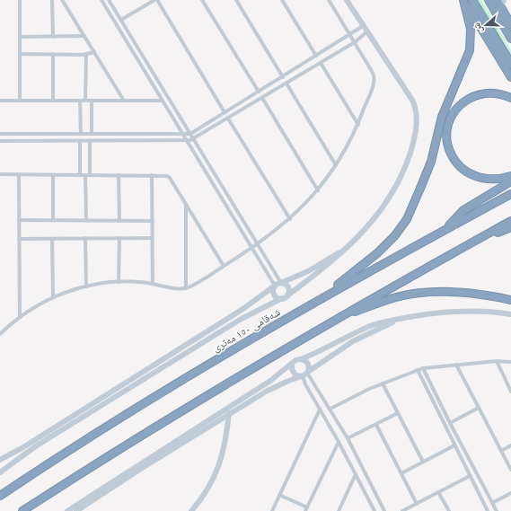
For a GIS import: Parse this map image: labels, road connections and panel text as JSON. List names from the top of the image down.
{
  "streets": {
    "highway": ["شەقامی ١٥٠ مەتری"]
  },
  "north": "left"
}
